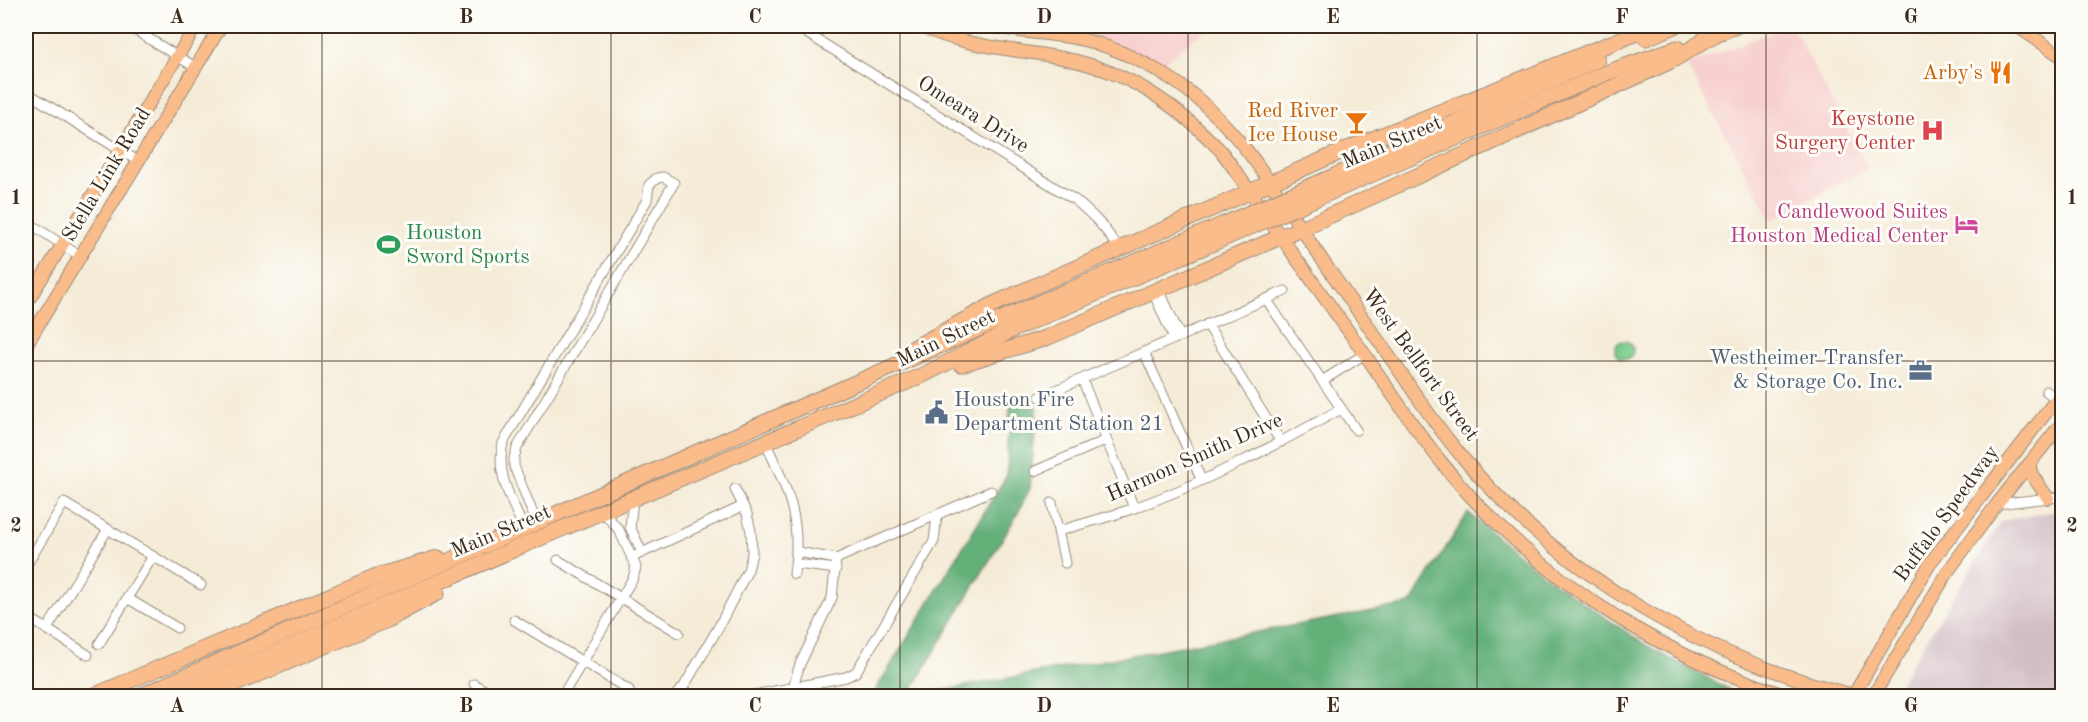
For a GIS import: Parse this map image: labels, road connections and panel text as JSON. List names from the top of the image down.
{
  "streets": {
    "highway": ["Main Street"],
    "main road": ["Stella Link Road", "West Bellfort Street", "Buffalo Speedway"],
    "street": ["Omeara Drive", "Harmon Smith Drive"]
  },
  "crossings": [
    ["West Bellfort Street", "Buffalo Speedway"]
  ],
  "places": {
    "restaurant": ["Arby's"],
    "bar": ["Red River Ice House"],
    "hospital": ["Keystone Surgery Center"],
    "hotel": ["Candlewood Suites Houston Medical Center"],
    "sports": ["Houston Sword Sports"],
    "office": ["Westheimer Transfer & Storage Co. Inc."],
    "public building": ["Houston Fire Department Station 21"]
  },
  "grid": {
    "columns": [
      "A",
      "B",
      "C",
      "D",
      "E",
      "F",
      "G"
    ],
    "rows": ["1", "2"]
  }
}
